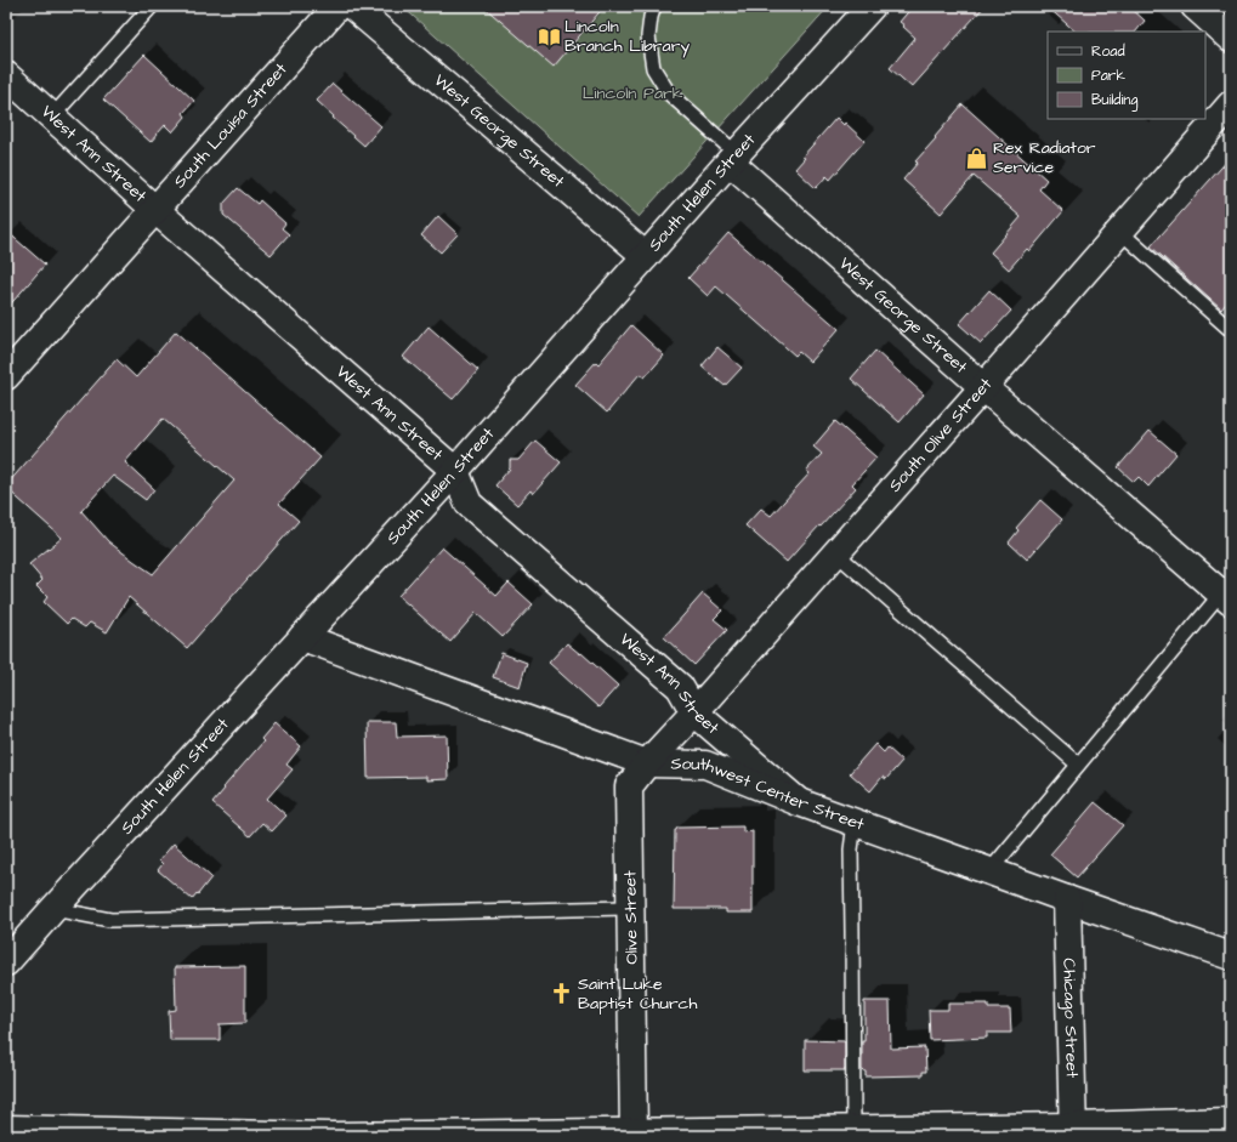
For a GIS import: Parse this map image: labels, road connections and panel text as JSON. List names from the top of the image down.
{
  "streets": {
    "street": [
      "South Louisa Street",
      "West George Street",
      "West Ann Street",
      "South Helen Street",
      "South Olive Street",
      "Southwest Center Street",
      "Olive Street",
      "Chicago Street"
    ]
  },
  "crossings": [
    ["South Louisa Street", "West Ann Street"],
    ["West George Street", "South Helen Street"],
    ["West George Street", "South Olive Street"],
    ["West Ann Street", "South Helen Street"],
    ["West Ann Street", "South Olive Street"],
    ["West Ann Street", "Southwest Center Street"],
    ["South Helen Street", "Southwest Center Street"],
    ["South Olive Street", "Southwest Center Street"],
    ["South Olive Street", "Olive Street"],
    ["Southwest Center Street", "Olive Street"],
    ["Southwest Center Street", "Chicago Street"]
  ],
  "parks": ["Lincoln Park"],
  "places": {
    "library": ["Lincoln Branch Library"],
    "shop": ["Rex Radiator Service"],
    "church": ["Saint Luke Baptist Church"]
  },
  "legend": ["Road", "Park", "Building"]
}
